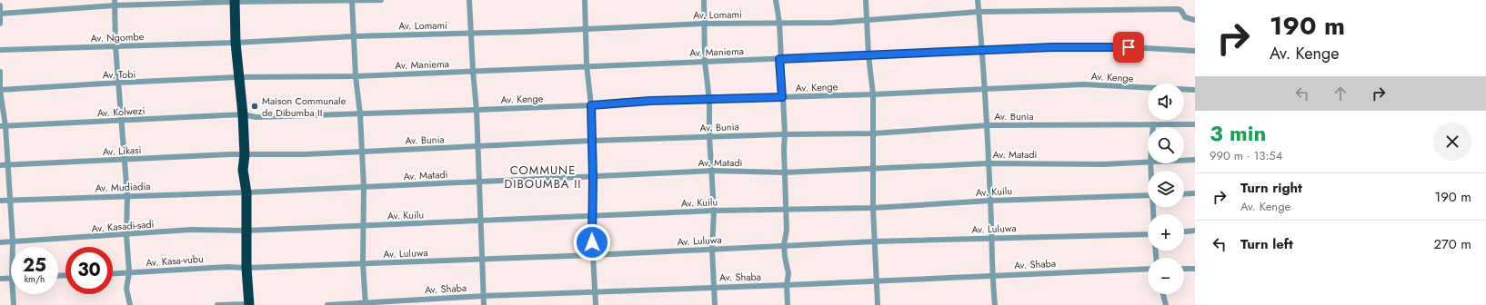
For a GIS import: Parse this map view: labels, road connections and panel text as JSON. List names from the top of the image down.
{
  "streets": {
    "street": [
      "Av. Lomami",
      "Av. Ngombe",
      "Av. Maniema",
      "Av. Tobi",
      "Av. Kenge",
      "Av. Kolwezi",
      "Av. Bunia",
      "Av. Likasi",
      "Av. Matadi",
      "Av. Mudiadia",
      "Av. Kuilu",
      "Av. Kasadi-sadi",
      "Av. Luluwa",
      "Av. Kasa-vubu",
      "Av. Shaba"
    ]
  },
  "crossings": [
    ["Av. Lomami", "Av. Ngombe"],
    ["Av. Maniema", "Av. Tobi"],
    ["Av. Kenge", "Av. Kolwezi"],
    ["Av. Bunia", "Av. Likasi"],
    ["Av. Matadi", "Av. Mudiadia"],
    ["Av. Kuilu", "Av. Kasadi-sadi"],
    ["Av. Luluwa", "Av. Kasa-vubu"]
  ],
  "districts": ["COMMUNE DIBOUMBA II"],
  "places": ["Maison Communale de Dibumba II"],
  "page": {
    "turn": ["190 m", "Av. Kenge"],
    "map_buttons": ["+", "−"],
    "heading": ["3 min", "990 m · 13:54"],
    "list": [
      {
        "name": "Turn right",
        "note": "Av. Kenge",
        "value": "190 m"
      },
      {
        "name": "Turn left",
        "value": "270 m"
      }
    ],
    "speed": "25 km/h",
    "limit": "30"
  }
}
